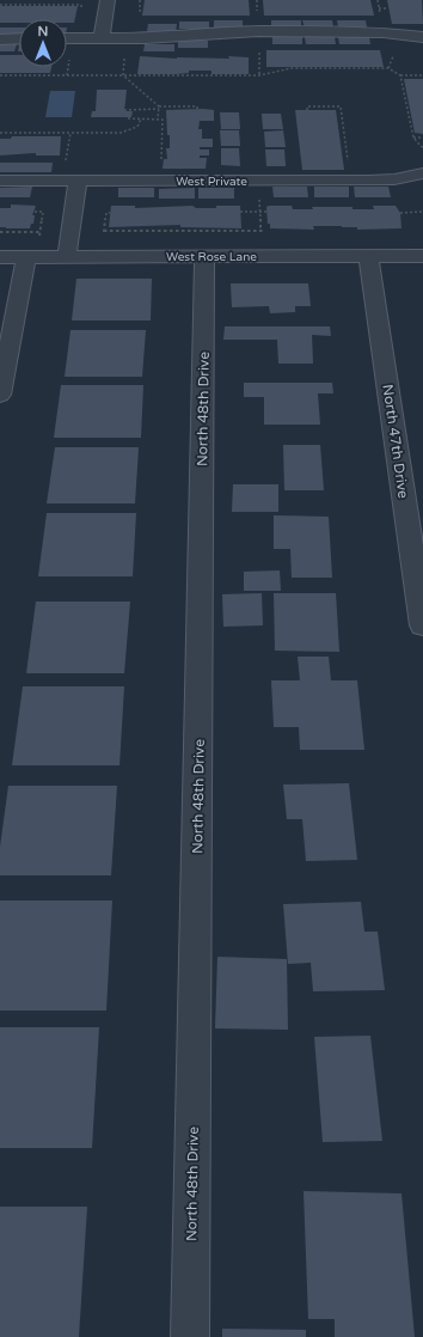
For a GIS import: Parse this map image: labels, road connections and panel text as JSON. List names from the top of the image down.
{
  "streets": {
    "street": [
      "West Private",
      "West Rose Lane",
      "North 48th Drive",
      "North 47th Drive"
    ]
  },
  "crossings": [
    ["West Rose Lane", "North 48th Drive"],
    ["West Rose Lane", "North 47th Drive"]
  ],
  "north": "top"
}
